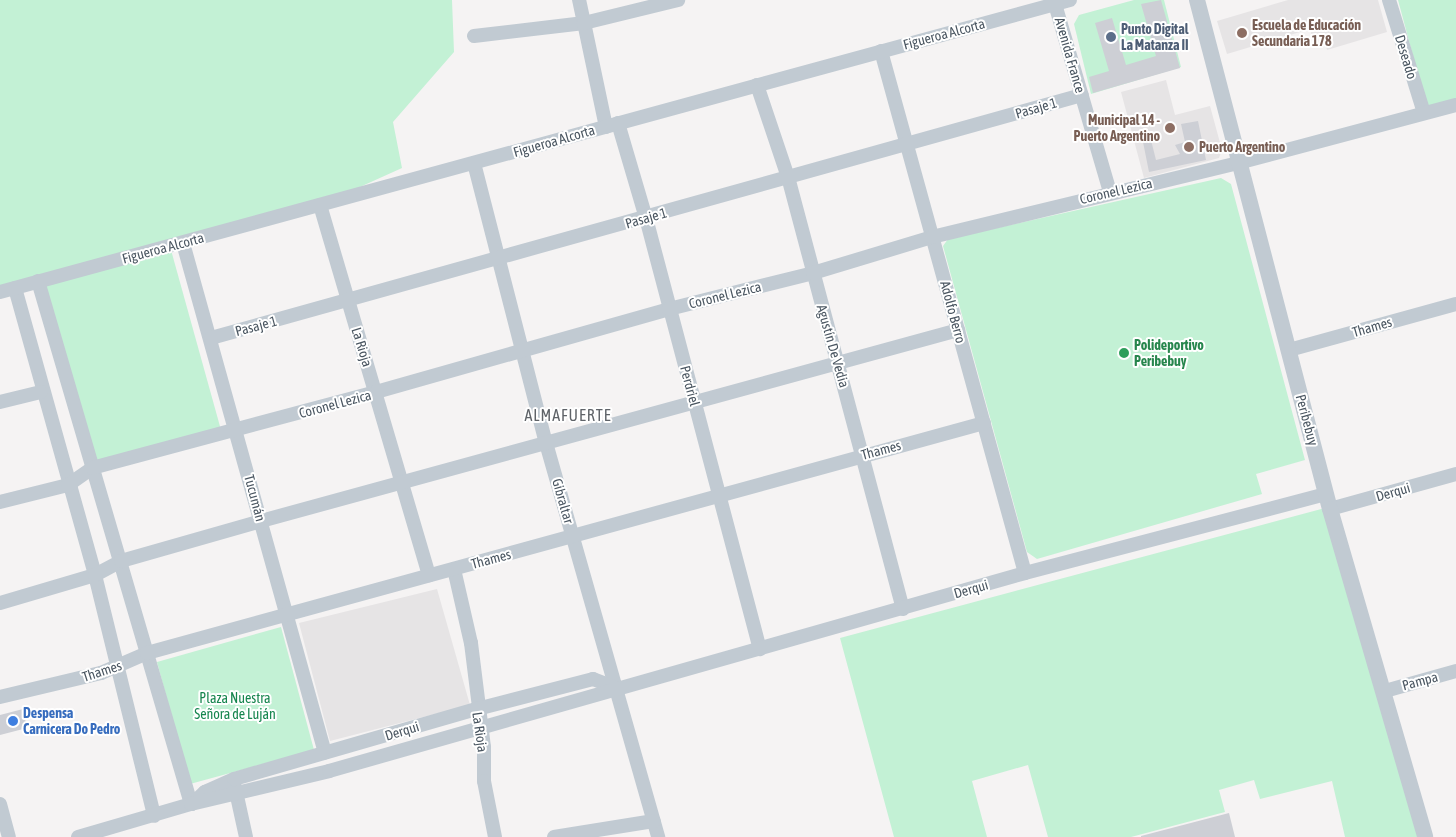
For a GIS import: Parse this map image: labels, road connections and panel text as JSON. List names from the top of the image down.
{
  "streets": {
    "street": [
      "Figueroa Alcorta",
      "Avenida France",
      "Deseado",
      "Pasaje 1",
      "Coronel Lezica",
      "Adolfo Berro",
      "Thames",
      "Agustín De Vedia",
      "La Rioja",
      "Perdriel",
      "Peribebuy",
      "Derqui",
      "Tucumán",
      "Gibraltar",
      "Pampa"
    ]
  },
  "crossings": [
    ["Figueroa Alcorta", "Avenida France"],
    ["Figueroa Alcorta", "Adolfo Berro"],
    ["Figueroa Alcorta", "Agustín De Vedia"],
    ["Figueroa Alcorta", "La Rioja"],
    ["Figueroa Alcorta", "Perdriel"],
    ["Figueroa Alcorta", "Tucumán"],
    ["Figueroa Alcorta", "Gibraltar"],
    ["Avenida France", "Pasaje 1"],
    ["Avenida France", "Coronel Lezica"],
    ["Deseado", "Coronel Lezica"],
    ["Pasaje 1", "Adolfo Berro"],
    ["Pasaje 1", "Agustín De Vedia"],
    ["Pasaje 1", "La Rioja"],
    ["Pasaje 1", "Perdriel"],
    ["Pasaje 1", "Tucumán"],
    ["Pasaje 1", "Gibraltar"],
    ["Coronel Lezica", "Adolfo Berro"],
    ["Coronel Lezica", "Agustín De Vedia"],
    ["Coronel Lezica", "La Rioja"],
    ["Coronel Lezica", "Perdriel"],
    ["Coronel Lezica", "Peribebuy"],
    ["Coronel Lezica", "Tucumán"],
    ["Coronel Lezica", "Gibraltar"],
    ["Adolfo Berro", "Thames"],
    ["Adolfo Berro", "Derqui"],
    ["Thames", "Agustín De Vedia"],
    ["Thames", "La Rioja"],
    ["Thames", "Perdriel"],
    ["Thames", "Peribebuy"],
    ["Thames", "Tucumán"],
    ["Thames", "Gibraltar"],
    ["Agustín De Vedia", "Derqui"],
    ["La Rioja", "Derqui"],
    ["Perdriel", "Derqui"],
    ["Peribebuy", "Derqui"],
    ["Peribebuy", "Pampa"],
    ["Derqui", "Tucumán"],
    ["Derqui", "Gibraltar"]
  ],
  "districts": ["ALMAFUERTE"],
  "parks": ["Plaza Nuestra Señora de Luján"],
  "places": [
    "Escuela de Educación Secundaria 178",
    "Punto Digital La Matanza II",
    "Municipal 14 - Puerto Argentino",
    "Puerto Argentino",
    "Polideportivo Peribebuy",
    "Despensa Carnicera Do Pedro"
  ]
}
